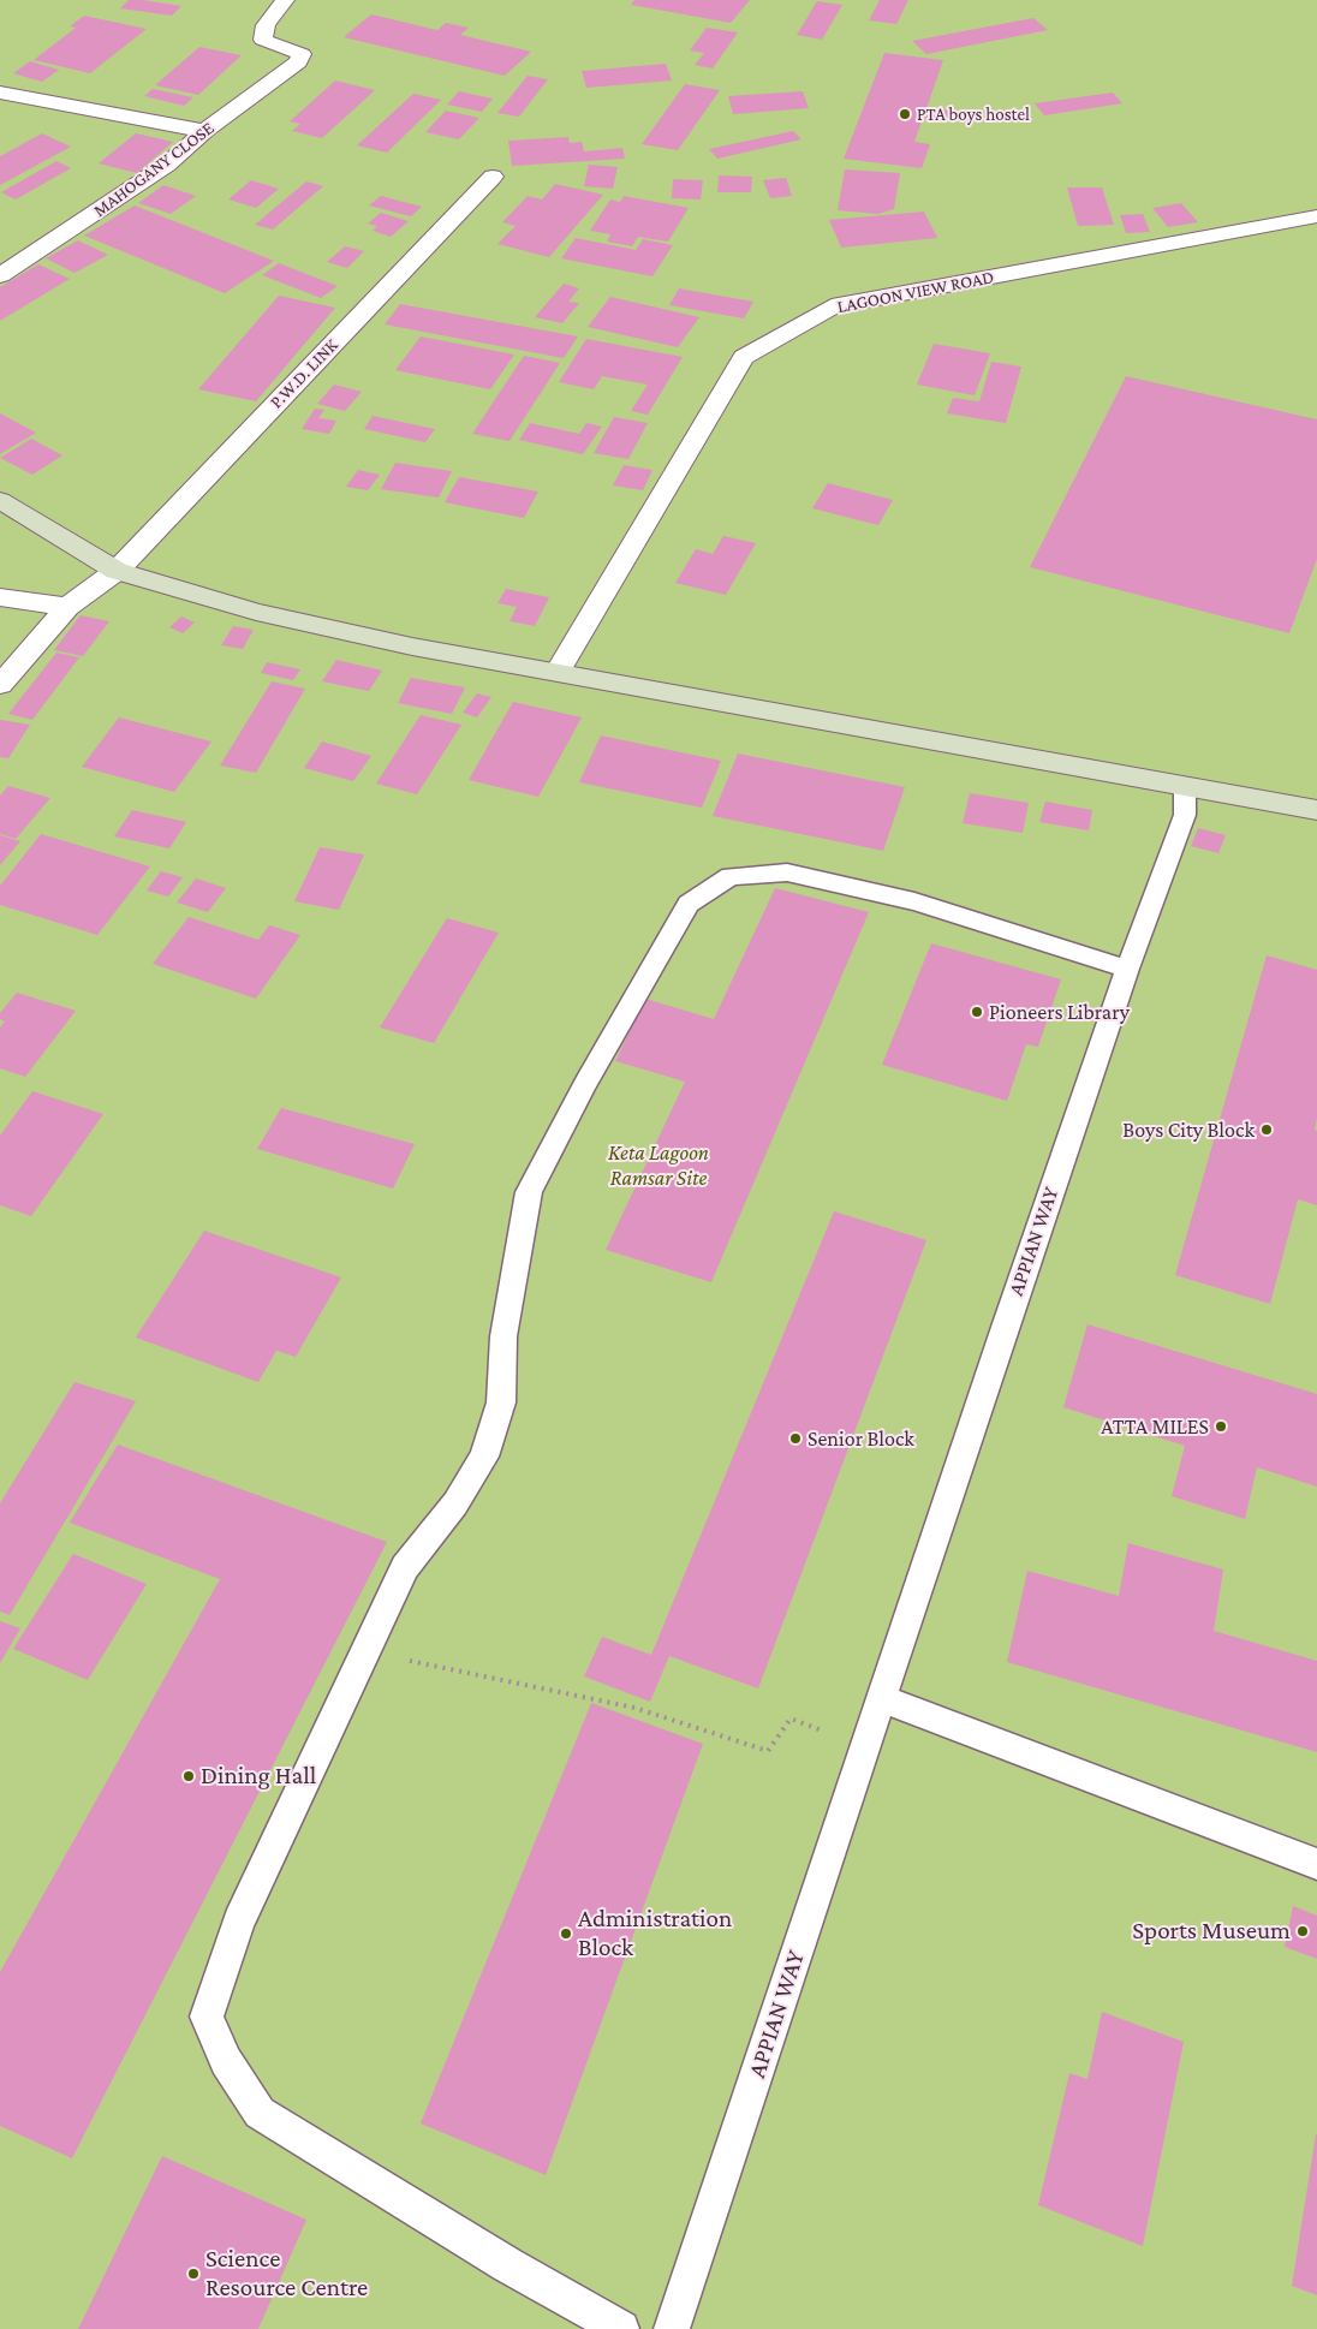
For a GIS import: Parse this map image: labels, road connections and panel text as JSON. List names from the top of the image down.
{
  "streets": {
    "street": ["MAHOGANY CLOSE", "LAGOON VIEW ROAD", "P.W.D. LINK"],
    "lane": ["APPIAN WAY"]
  },
  "parks": ["Keta Lagoon Ramsar Site"],
  "places": [
    "PTA boys hostel",
    "Pioneers Library",
    "Boys City Block",
    "ATTA MILES",
    "Senior Block",
    "Dining Hall",
    "Sports Museum",
    "Administration Block",
    "Science Resource Centre"
  ]
}
